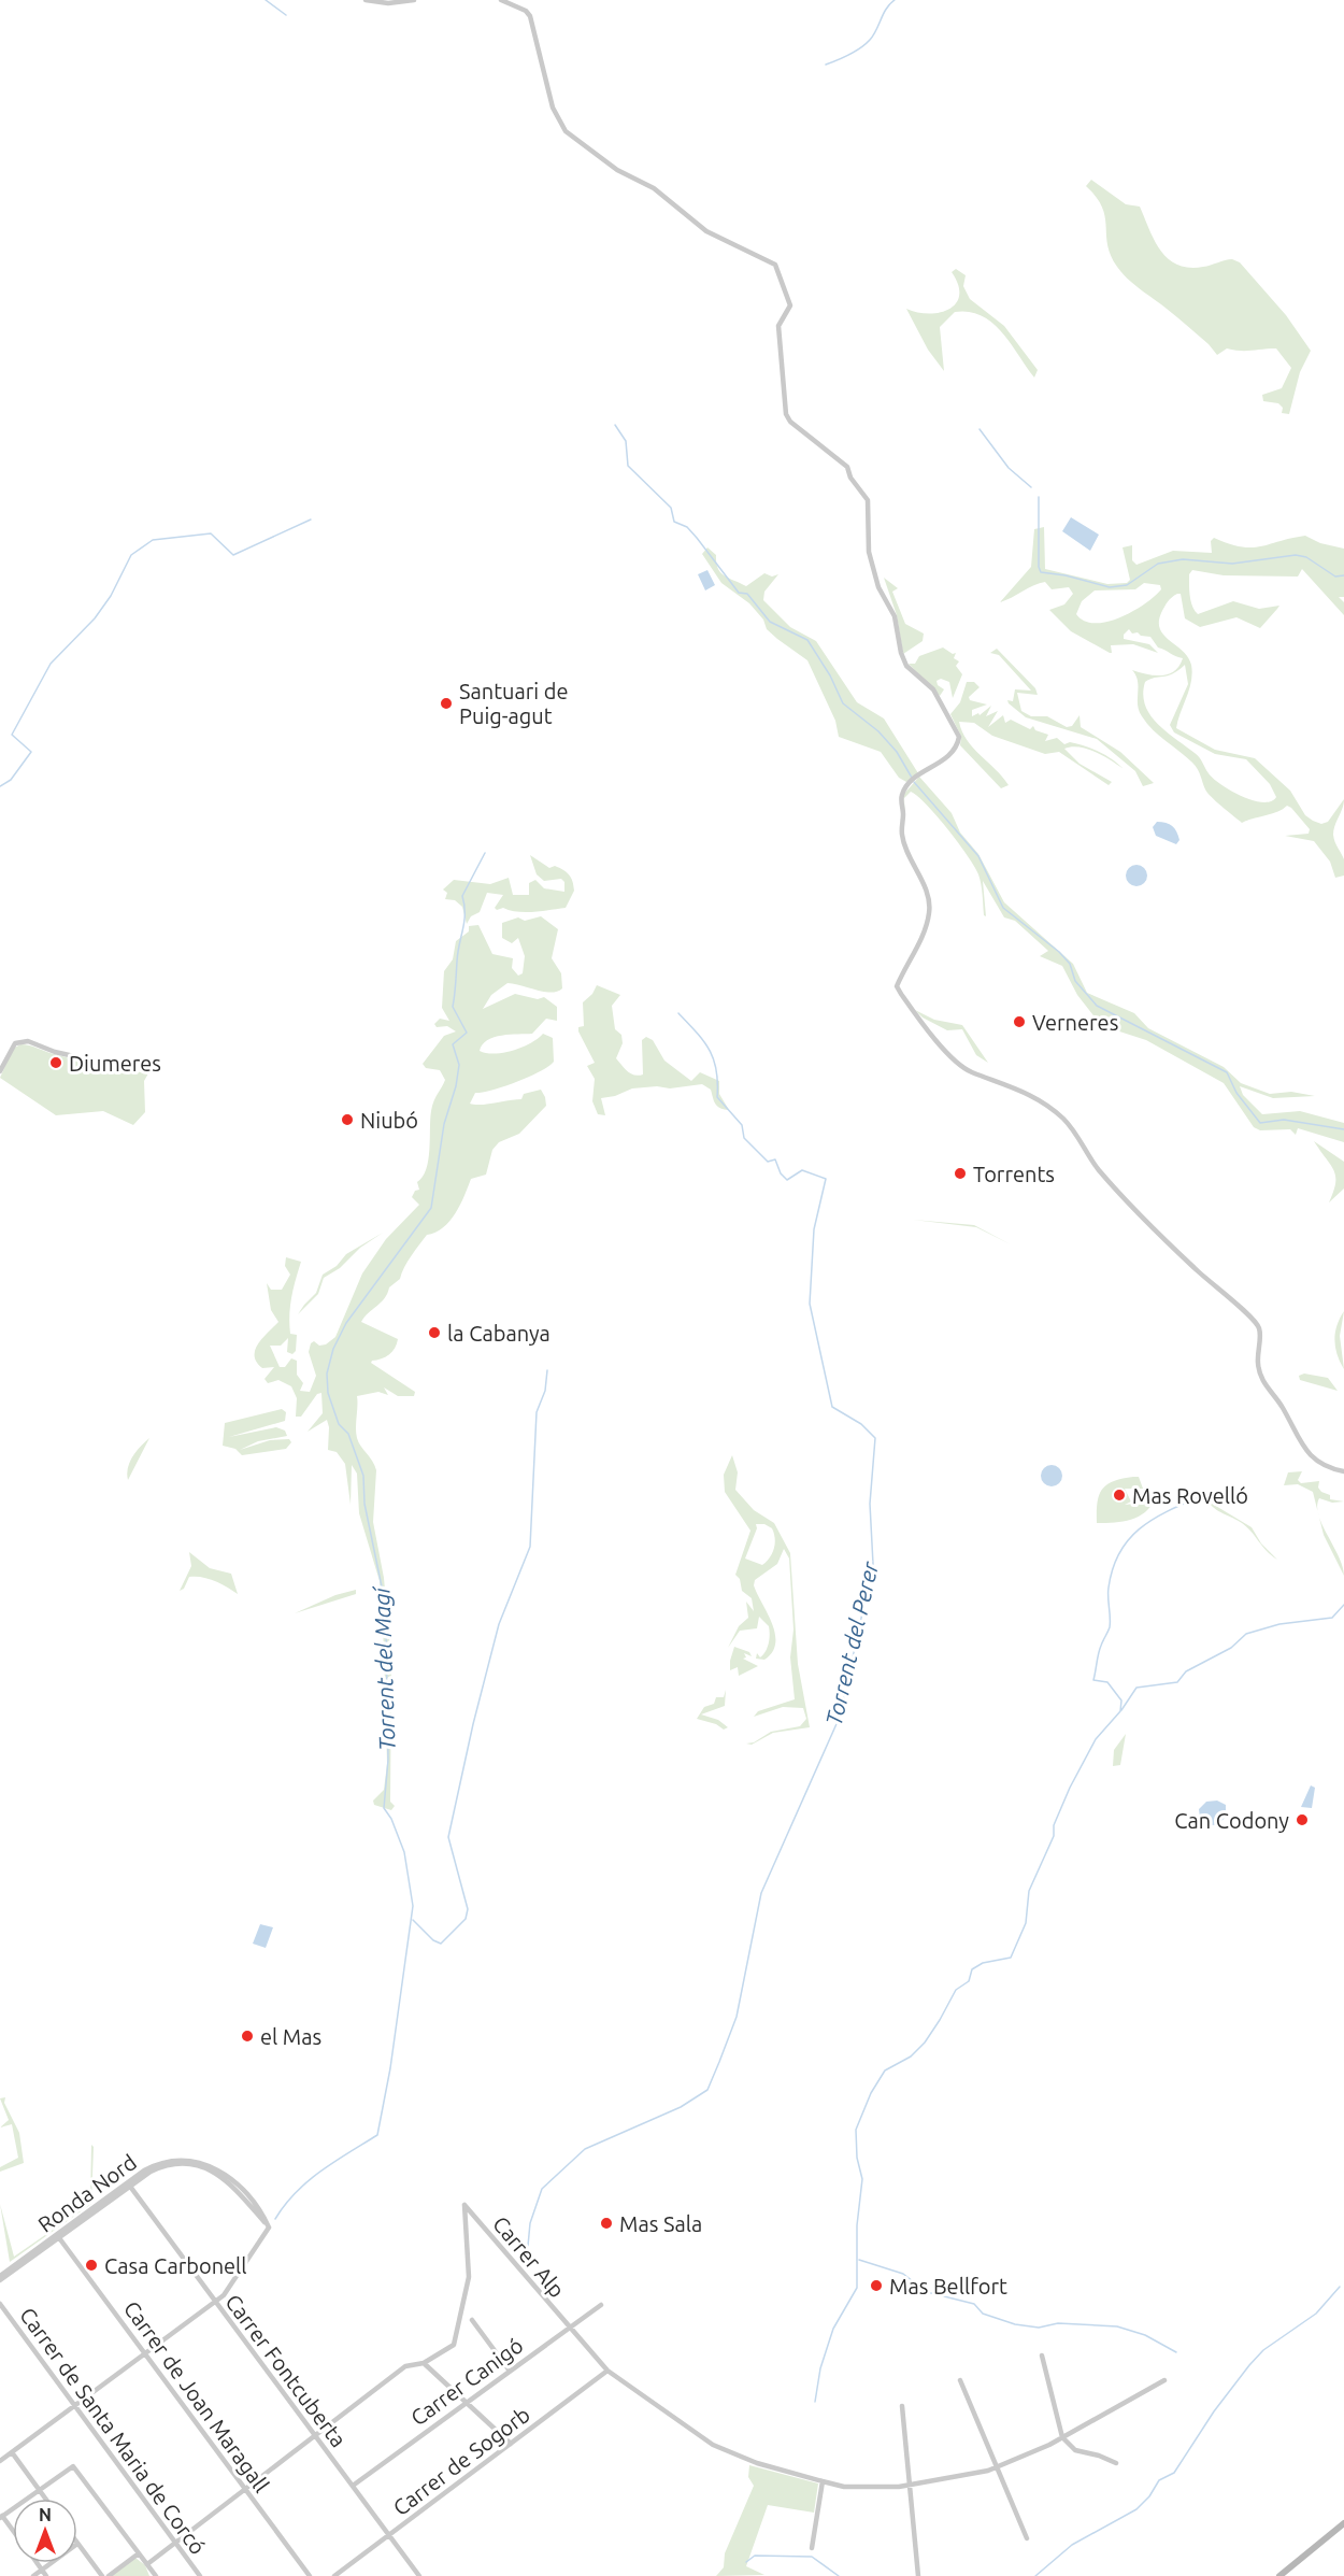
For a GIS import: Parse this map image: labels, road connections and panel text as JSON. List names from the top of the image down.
{
  "streets": {
    "street": [
      "Ronda Nord",
      "Carrer Alp",
      "Carrer Fontcuberta",
      "Carrer Canigó",
      "Carrer de Joan Maragall",
      "Carrer de Santa Maria de Corcó",
      "Carrer de Sogorb"
    ]
  },
  "crossings": [
    ["Ronda Nord", "Carrer Fontcuberta"],
    ["Ronda Nord", "Carrer de Joan Maragall"],
    ["Carrer Alp", "Carrer Canigó"],
    ["Carrer Alp", "Carrer de Sogorb"],
    ["Carrer Fontcuberta", "Carrer Canigó"],
    ["Carrer Fontcuberta", "Carrer de Sogorb"]
  ],
  "water": ["Torrent del Perer", "Torrent del Magí"],
  "places": [
    "Santuari de Puig-agut",
    "Verneres",
    "Diumeres",
    "Niubó",
    "Torrents",
    "la Cabanya",
    "Mas Rovelló",
    "Can Codony",
    "el Mas",
    "Mas Sala",
    "Casa Carbonell",
    "Mas Bellfort"
  ],
  "north": "top"
}
